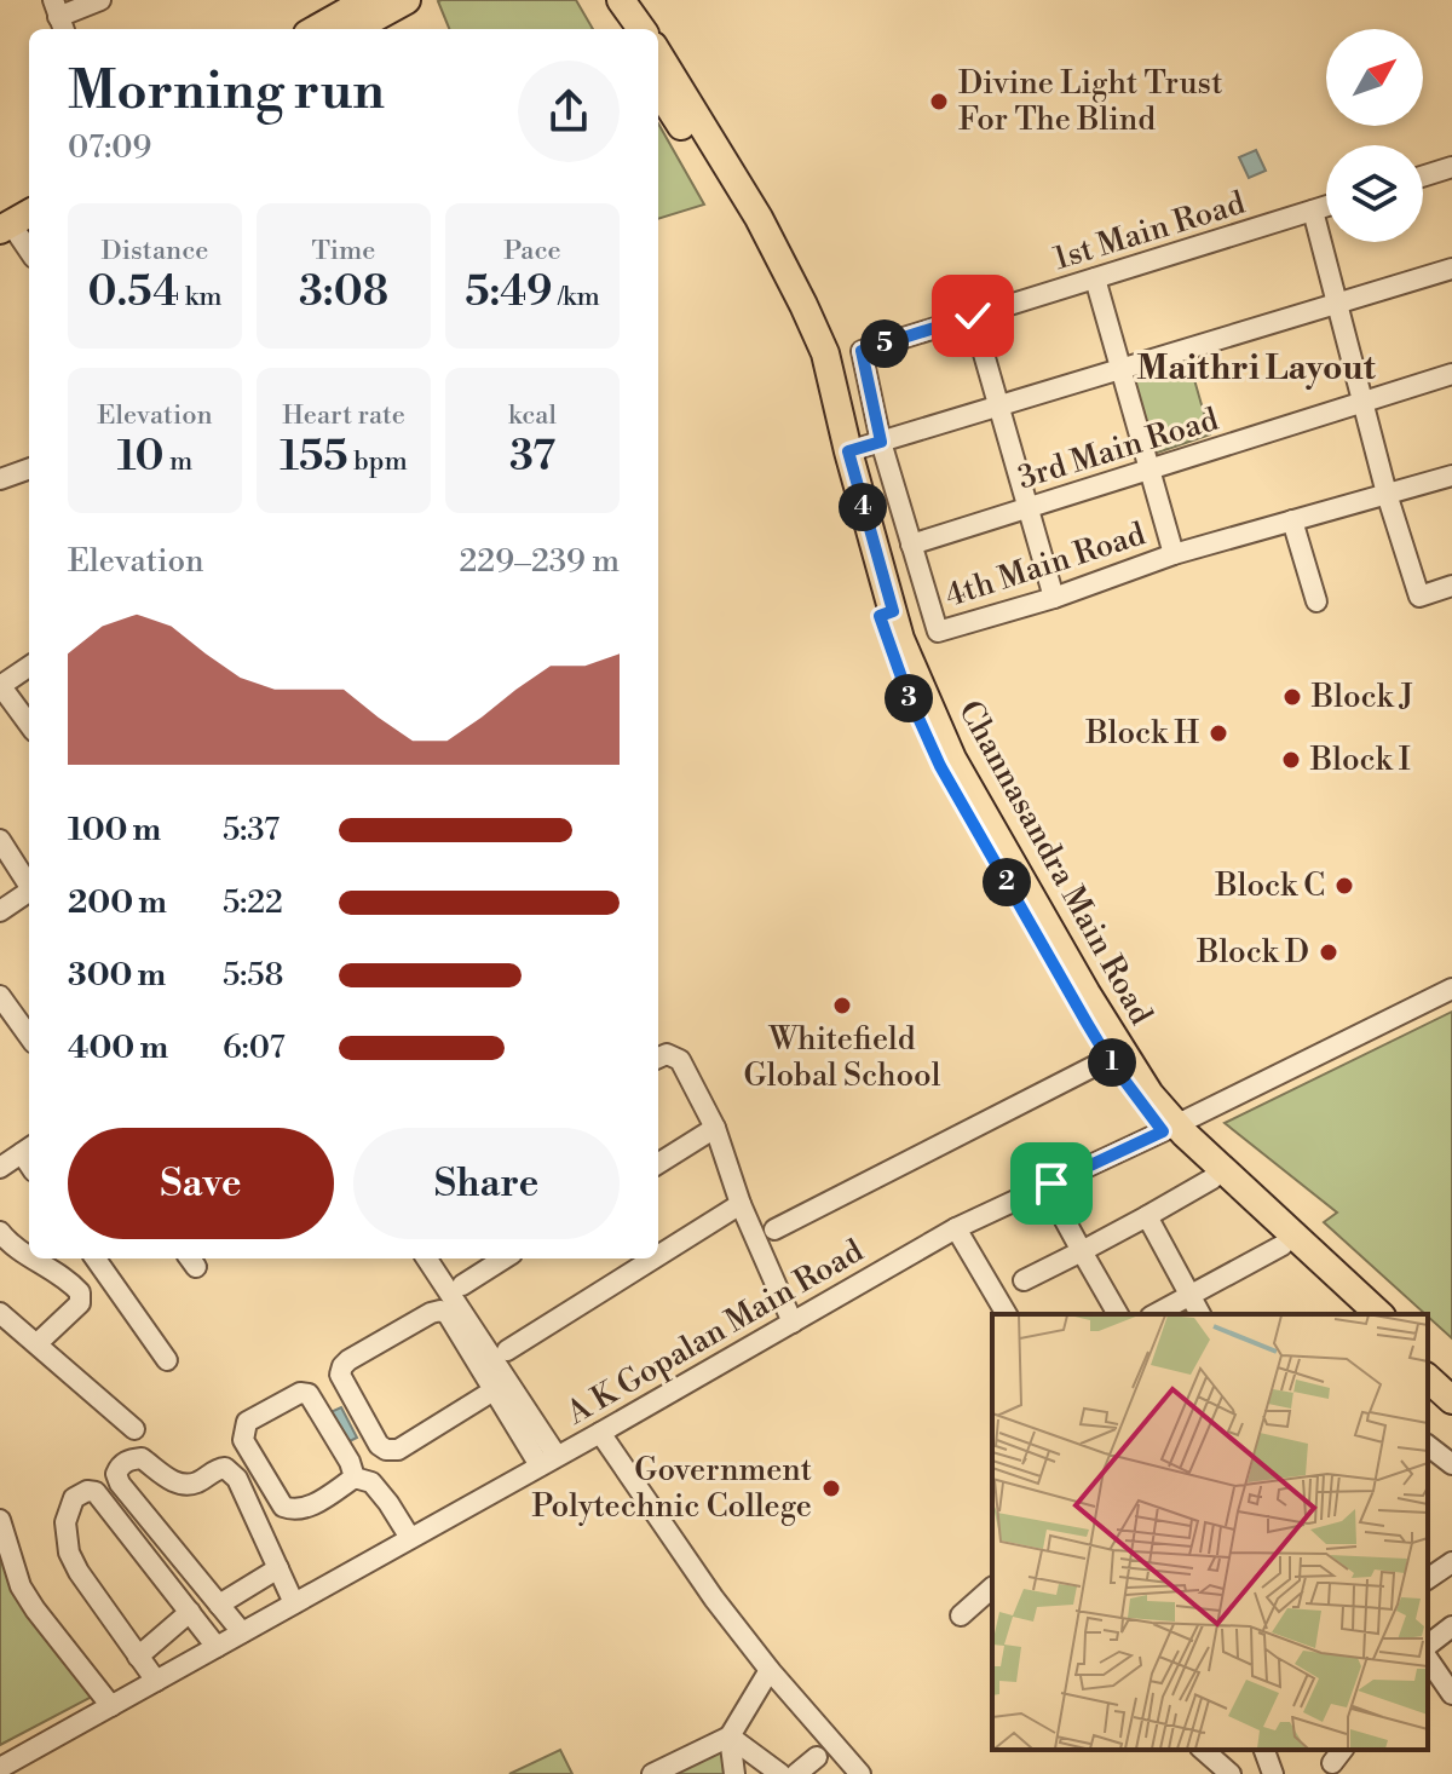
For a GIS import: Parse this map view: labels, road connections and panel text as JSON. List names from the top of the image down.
{
  "streets": {
    "main road": ["Channasandra Main Road"],
    "street": [
      "1st Main Road",
      "3rd Main Road",
      "4th Main Road",
      "A K Gopalan Main Road"
    ]
  },
  "crossings": [
    ["1st Main Road", "4th Main Road"],
    ["3rd Main Road", "4th Main Road"],
    ["4th Main Road", "Channasandra Main Road"],
    ["Channasandra Main Road", "A K Gopalan Main Road"]
  ],
  "districts": ["Maithri Layout"],
  "places": [
    "Divine Light Trust For The Blind",
    "Block J",
    "Block H",
    "Block I",
    "Block C",
    "Block D",
    "Whitefield Global School",
    "Government Polytechnic College"
  ],
  "north": "top right",
  "page": {
    "heading": ["Morning run", "07:09"],
    "stats": [
      ["Distance", "0.54 km"],
      ["Time", "3:08"],
      ["Pace", "5:49 /km"],
      ["Elevation", "10 m"],
      ["Heart rate", "155 bpm"],
      ["kcal", "37"]
    ],
    "pins": [
      "5",
      "4",
      "3",
      "2",
      "1"
    ],
    "chart": ["Elevation", "229–239 m"],
    "list": [
      {
        "name": "100 m",
        "note": "5:37"
      },
      {
        "name": "200 m",
        "note": "5:22"
      },
      {
        "name": "300 m",
        "note": "5:58"
      },
      {
        "name": "400 m",
        "note": "6:07"
      }
    ],
    "buttons": ["Save", "Share"]
  }
}
